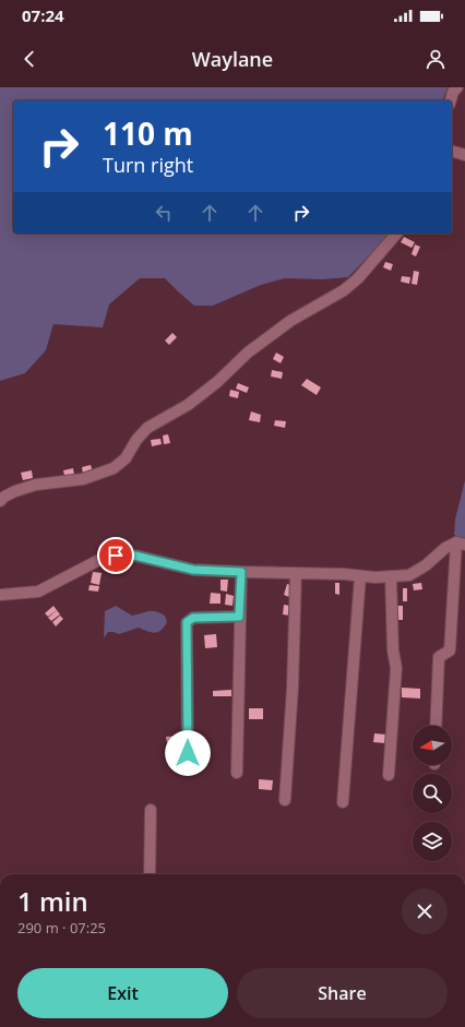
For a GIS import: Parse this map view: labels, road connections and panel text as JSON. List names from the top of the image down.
{
  "north": "left",
  "page": {
    "status": "07:24",
    "header": "Waylane",
    "turn": ["110 m", "Turn right"],
    "heading": ["1 min", "290 m · 07:25"],
    "buttons": ["Exit", "Share"]
  }
}
